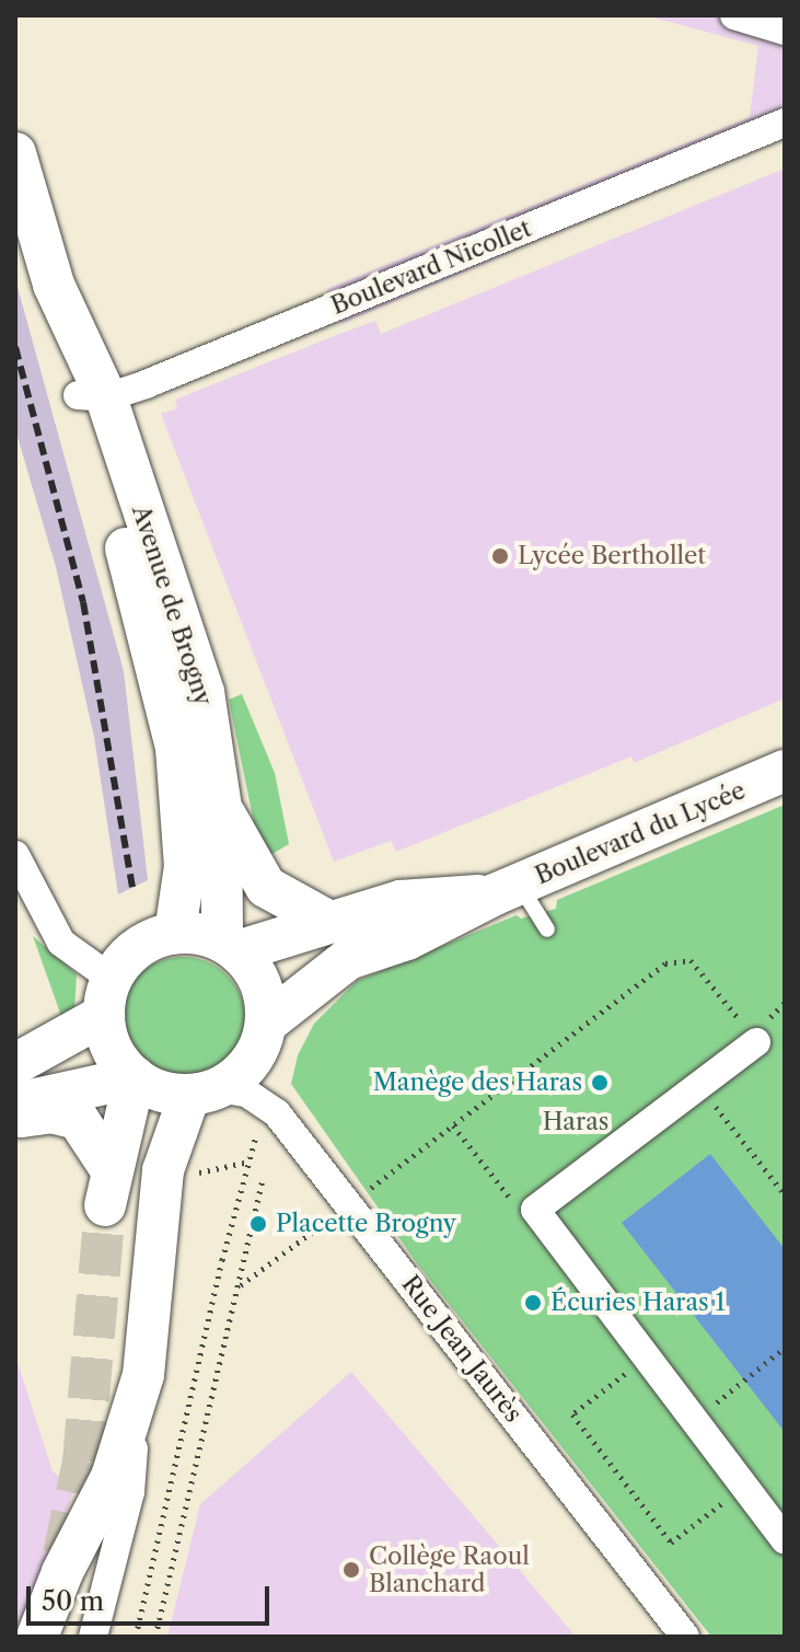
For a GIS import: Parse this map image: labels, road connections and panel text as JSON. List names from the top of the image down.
{
  "streets": {
    "main road": ["Avenue de Brogny", "Boulevard du Lycée"],
    "street": ["Boulevard Nicollet", "Rue Jean Jaurès"]
  },
  "crossings": [
    ["Boulevard Nicollet", "Avenue de Brogny"],
    ["Avenue de Brogny", "Boulevard du Lycée"],
    ["Avenue de Brogny", "Rue Jean Jaurès"],
    ["Boulevard du Lycée", "Rue Jean Jaurès"]
  ],
  "parks": ["Haras"],
  "places": [
    "Lycée Berthollet",
    "Manège des Haras",
    "Placette Brogny",
    "Écuries Haras 1",
    "Collège Raoul Blanchard"
  ],
  "scale_bar": "50 m"
}
